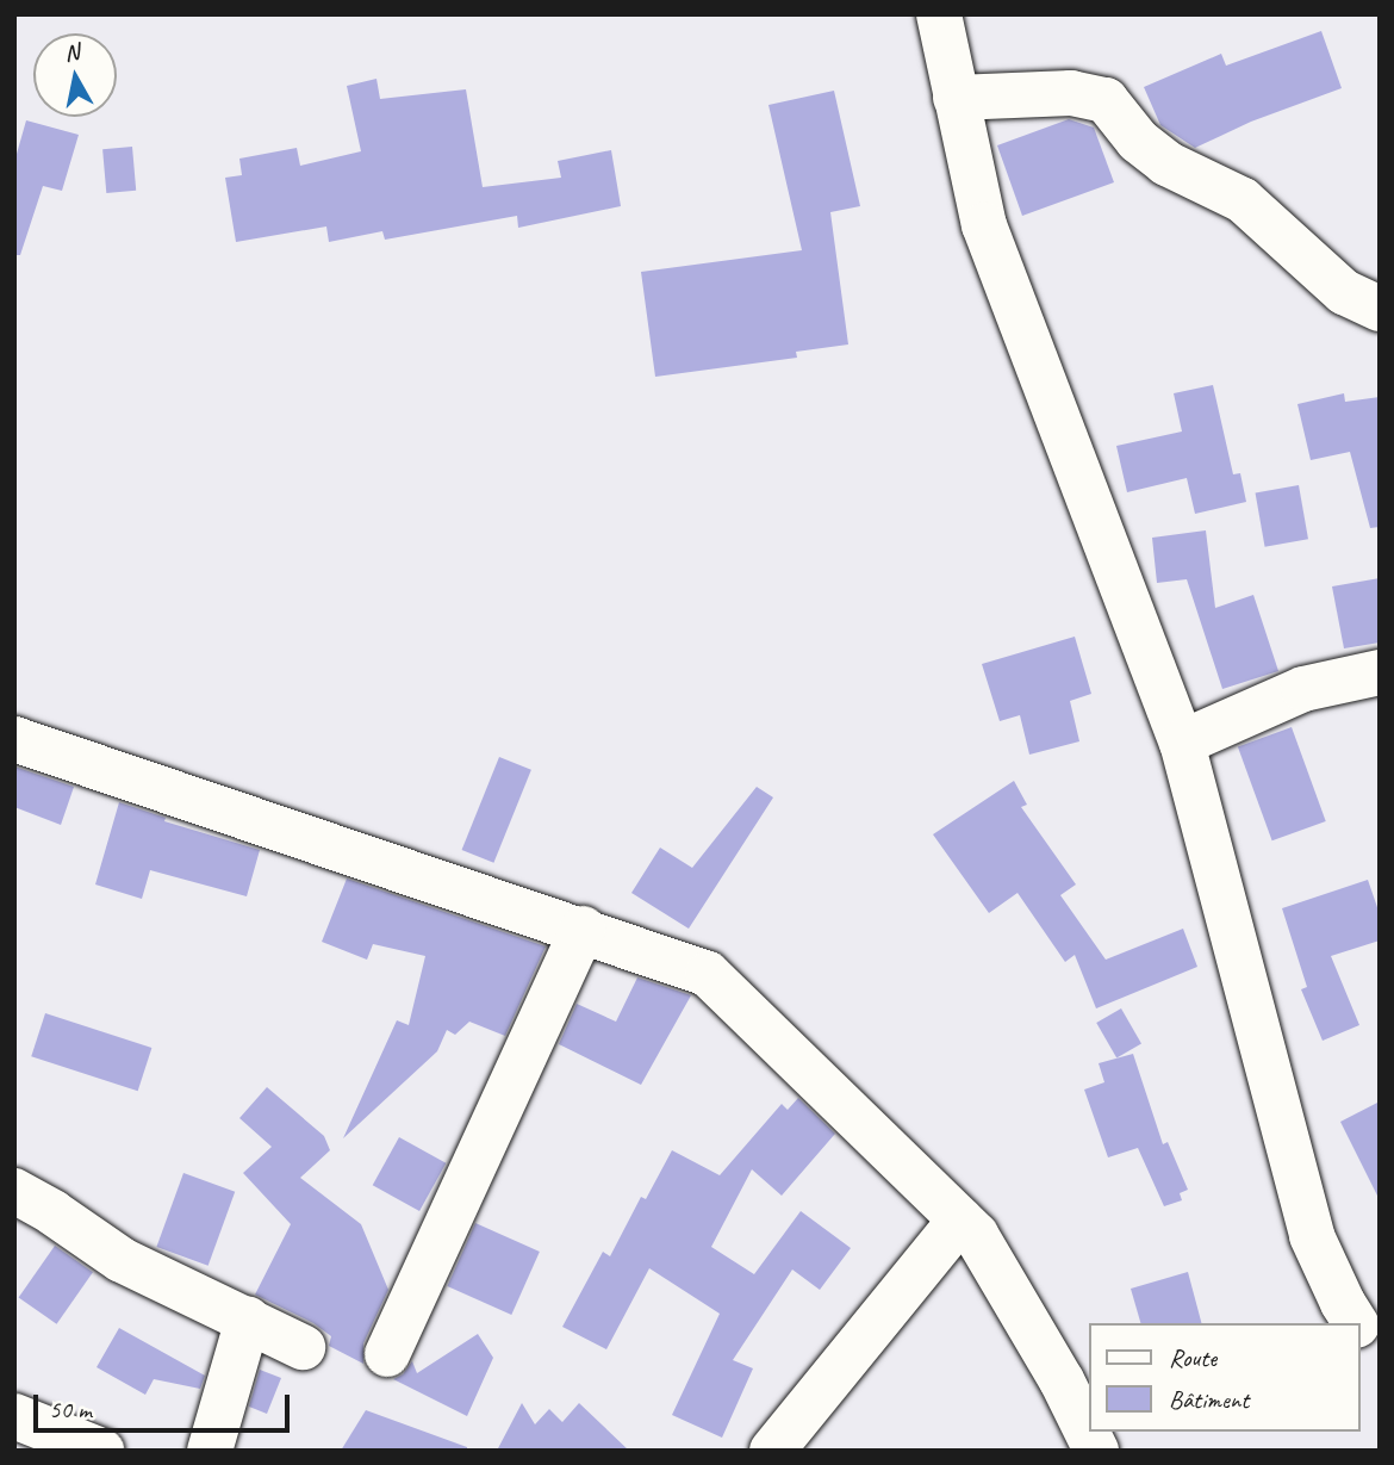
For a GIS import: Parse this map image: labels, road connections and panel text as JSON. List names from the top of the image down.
{
  "legend": ["Route", "Bâtiment"],
  "scale_bar": "50 m",
  "north": "top"
}
